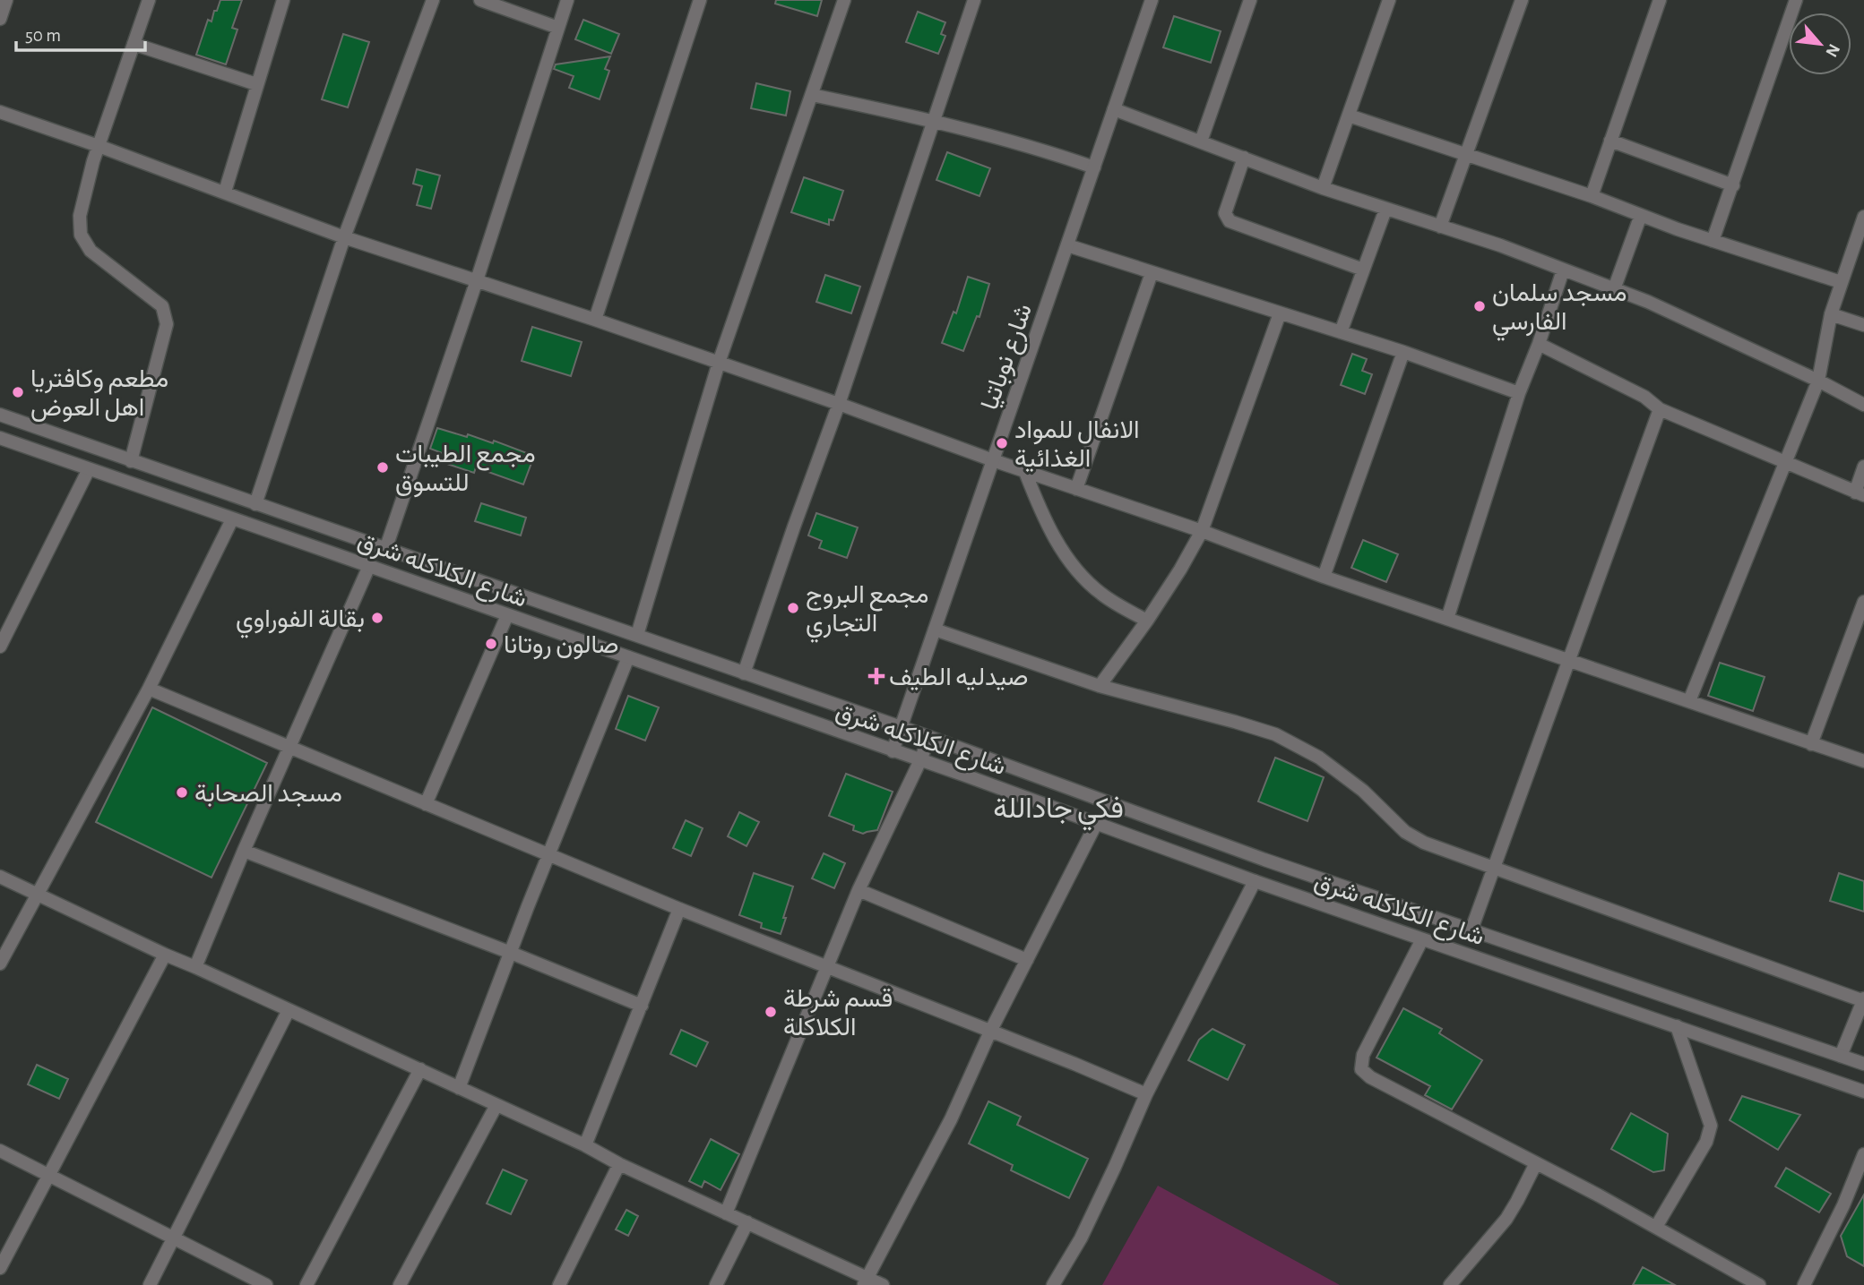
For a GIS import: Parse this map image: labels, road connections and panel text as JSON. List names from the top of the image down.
{
  "streets": {
    "street": ["شارع نوباتيا", "شارع الكلاكله شرق"]
  },
  "crossings": [
    ["شارع نوباتيا", "شارع الكلاكله شرق"]
  ],
  "districts": ["فكي جاداللة"],
  "places": {
    "other": [
      "مسجد سلمان الفارسي",
      "مطعم وكافتريا اهل العوض",
      "الانفال للمواد الغذائية",
      "مجمع الطيبات للتسوق",
      "مجمع البروج التجاري",
      "بقالة الفوراوي",
      "صالون روتانا",
      "مسجد الصحابة",
      "قسم شرطة الكلاكلة"
    ],
    "health": ["صيدليه الطيف"]
  },
  "scale_bar": "50 m",
  "north": "bottom right"
}
